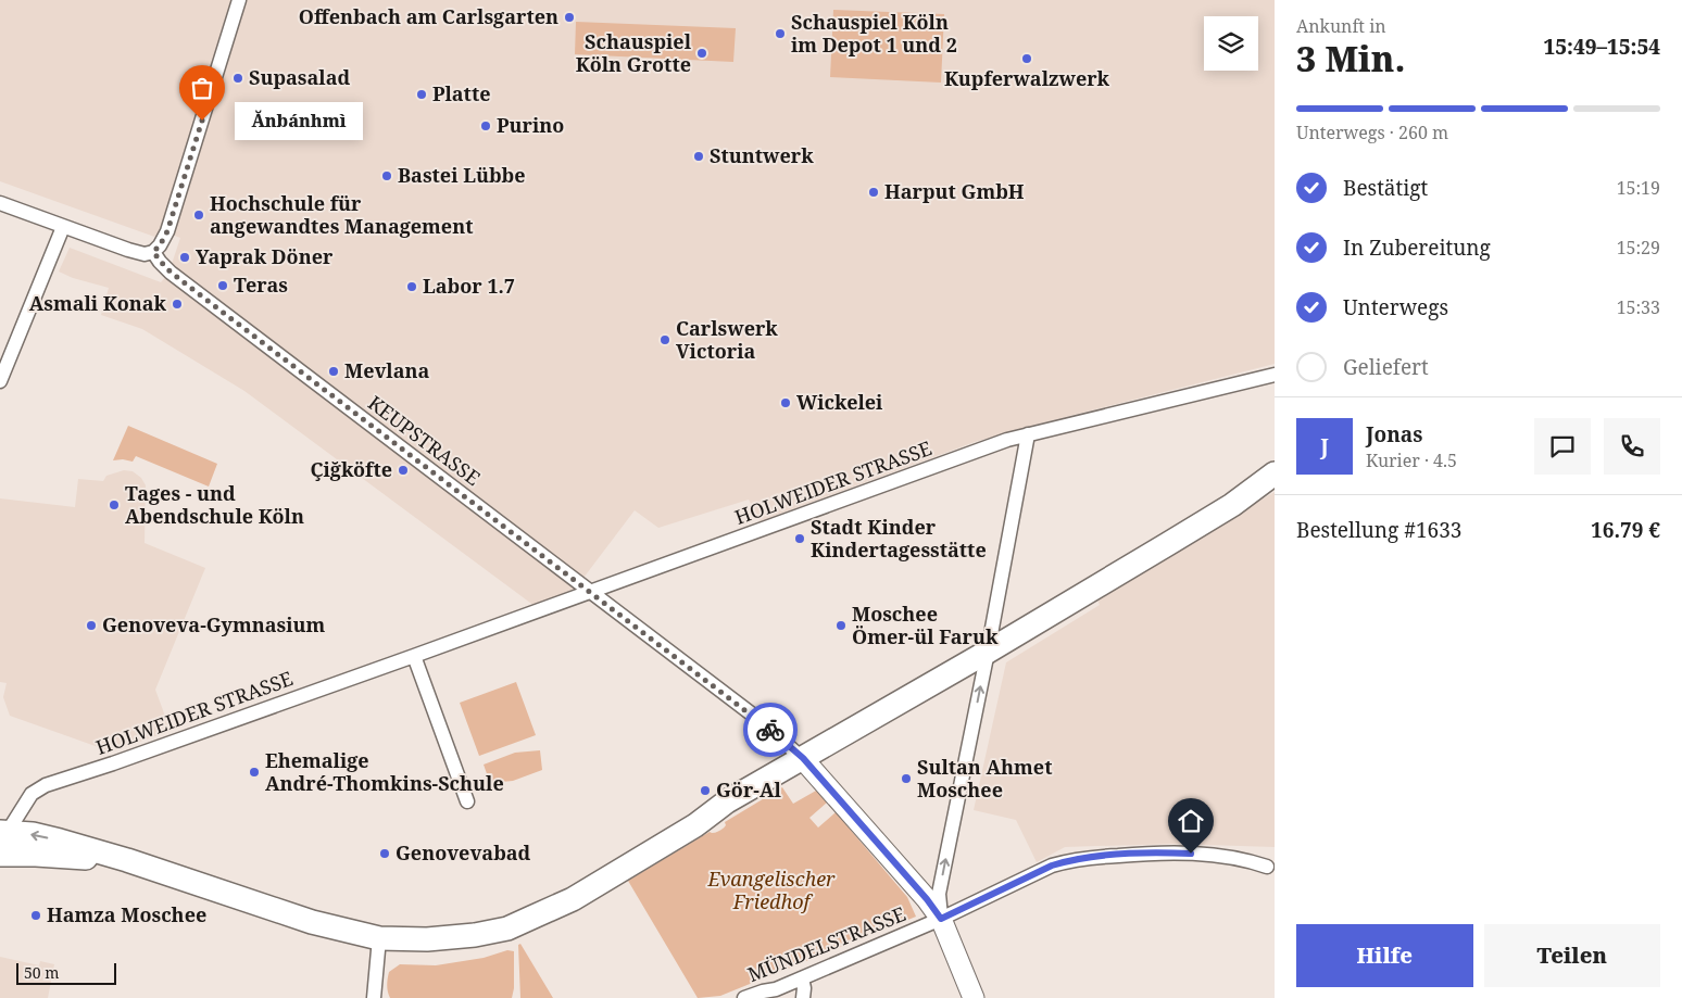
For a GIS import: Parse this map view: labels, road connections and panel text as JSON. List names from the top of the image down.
{
  "streets": {
    "street": ["KEUPSTRASSE", "HOLWEIDER STRASSE", "MÜNDELSTRASSE"]
  },
  "crossings": [
    ["KEUPSTRASSE", "HOLWEIDER STRASSE"]
  ],
  "parks": ["Evangelischer Friedhof"],
  "places": [
    "Offenbach am Carlsgarten",
    "Schauspiel Köln im Depot 1 und 2",
    "Schauspiel Köln Grotte",
    "Kupferwalzwerk",
    "Supasalad",
    "Platte",
    "Ănbánhmì",
    "Purino",
    "Stuntwerk",
    "Bastei Lübbe",
    "Harput GmbH",
    "Hochschule für angewandtes Management",
    "Yaprak Döner",
    "Teras",
    "Labor 1.7",
    "Asmali Konak",
    "Carlswerk Victoria",
    "Mevlana",
    "Wickelei",
    "Çiğköfte",
    "Tages - und Abendschule Köln",
    "Stadt Kinder Kindertagesstätte",
    "Genoveva-Gymnasium",
    "Moschee Ömer-ül Faruk",
    "Ehemalige André-Thomkins-Schule",
    "Sultan Ahmet Moschee",
    "Gör-Al",
    "Genovevabad",
    "Hamza Moschee"
  ],
  "scale_bar": "50 m",
  "page": {
    "heading": ["3 Min.", "Ankunft in", "15:49–15:54"],
    "panel": [
      "Jonas",
      "Kurier · 4.5",
      "Bestellung #1633",
      "16.79 €"
    ],
    "bar": "Unterwegs · 260 m",
    "bubble": "Ănbánhmì",
    "list": [
      ["Bestätigt", "15:19"],
      ["In Zubereitung", "15:29"],
      ["Unterwegs", "15:33"],
      "Geliefert"
    ],
    "round": "J",
    "buttons": ["Hilfe", "Teilen"],
    "scale": "50 m"
  }
}
